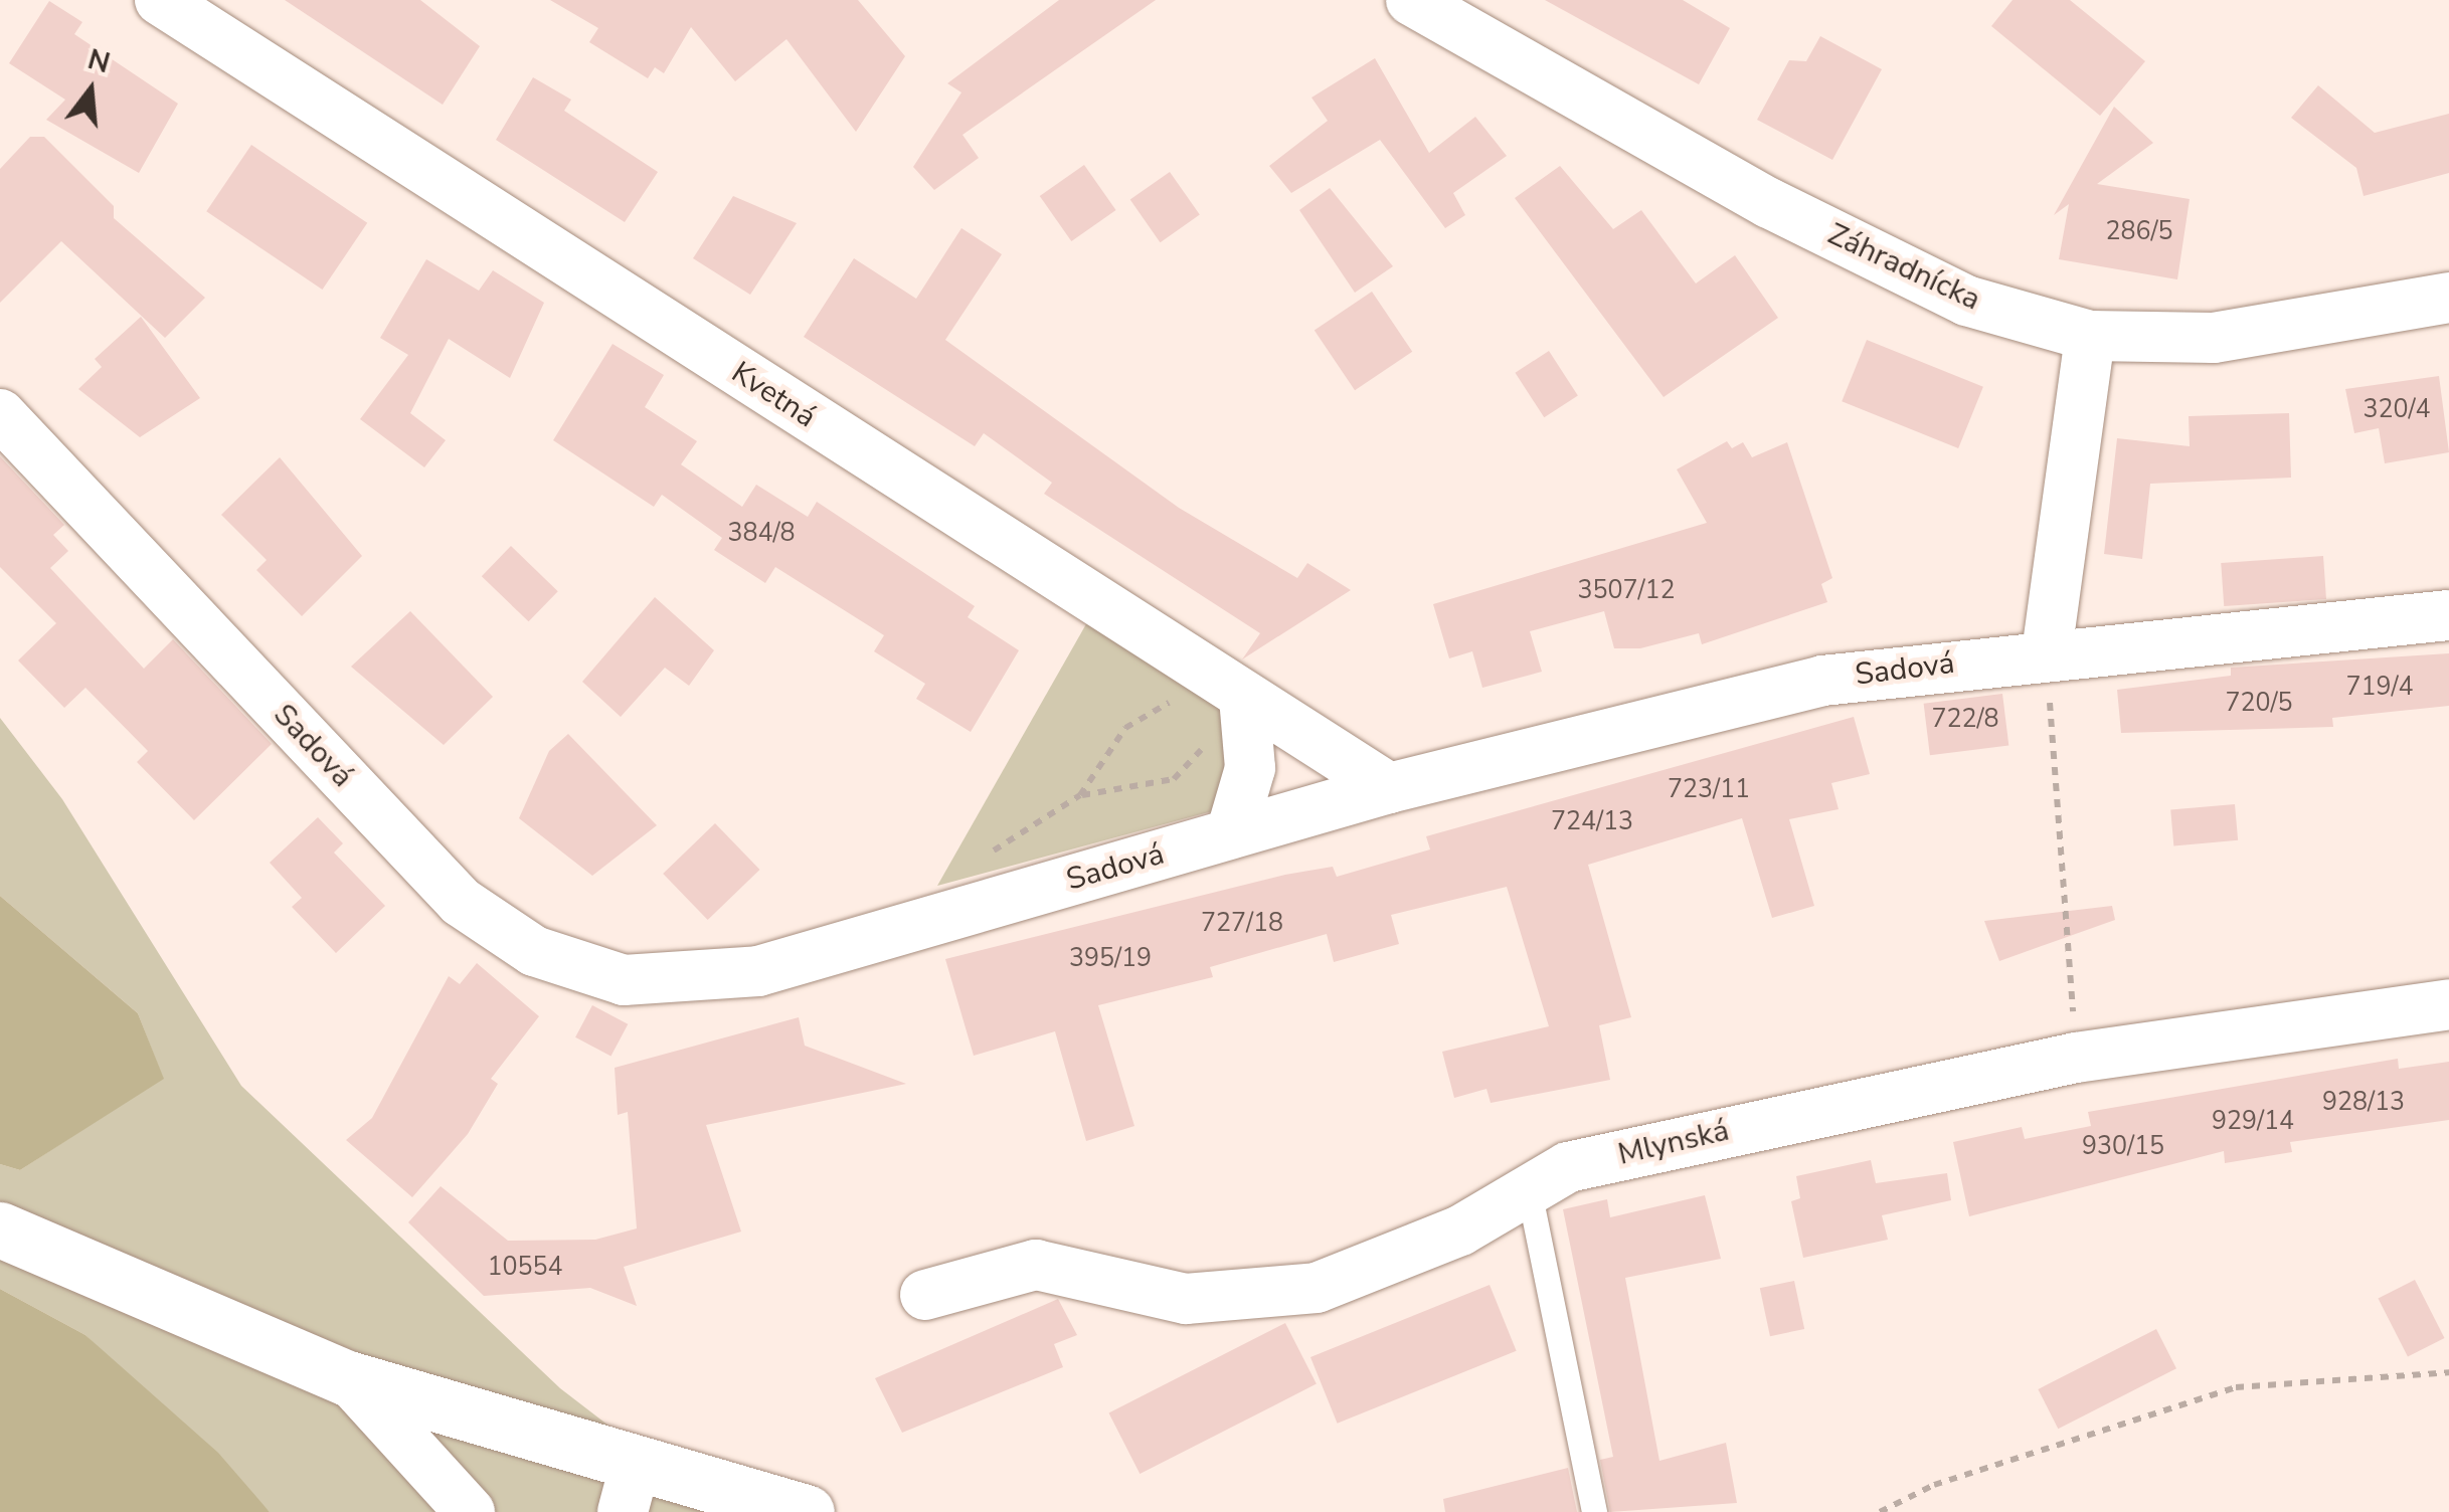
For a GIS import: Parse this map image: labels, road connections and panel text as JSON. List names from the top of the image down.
{
  "streets": {
    "street": [
      "Záhradnícka",
      "Kvetná",
      "Sadová",
      "Mlynská"
    ]
  },
  "crossings": [
    ["Kvetná", "Sadová"]
  ],
  "house_numbers": [
    "286/5",
    "320/4",
    "384/8",
    "3507/12",
    "719/4",
    "720/5",
    "722/8",
    "723/11",
    "724/13",
    "727/18",
    "395/19",
    "928/13",
    "929/14",
    "930/15",
    "10554"
  ],
  "north": "top"
}
